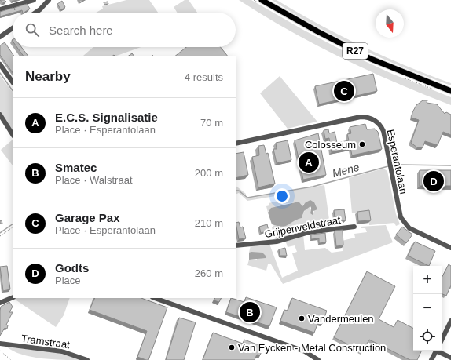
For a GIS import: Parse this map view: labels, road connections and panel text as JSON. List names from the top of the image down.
{
  "streets": {
    "main road": ["R27"],
    "street": ["Esperantolaan", "Grijpenveldstraat", "Tramstraat"]
  },
  "water": ["Mene"],
  "places": ["Colosseum", "Vandermeulen", "Van Eycken - Metal Construction"],
  "north": "bottom",
  "page": {
    "search": "Search here",
    "heading": ["Nearby", "4 results"],
    "pins": [
      "C",
      "A",
      "D",
      "B"
    ],
    "list": [
      {
        "mark": "A",
        "name": "E.C.S. Signalisatie",
        "note": "Place · Esperantolaan",
        "value": "70 m"
      },
      {
        "mark": "B",
        "name": "Smatec",
        "note": "Place · Walstraat",
        "value": "200 m"
      },
      {
        "mark": "C",
        "name": "Garage Pax",
        "note": "Place · Esperantolaan",
        "value": "210 m"
      },
      {
        "mark": "D",
        "name": "Godts",
        "note": "Place",
        "value": "260 m"
      }
    ],
    "map_buttons": ["+", "−"]
  }
}
